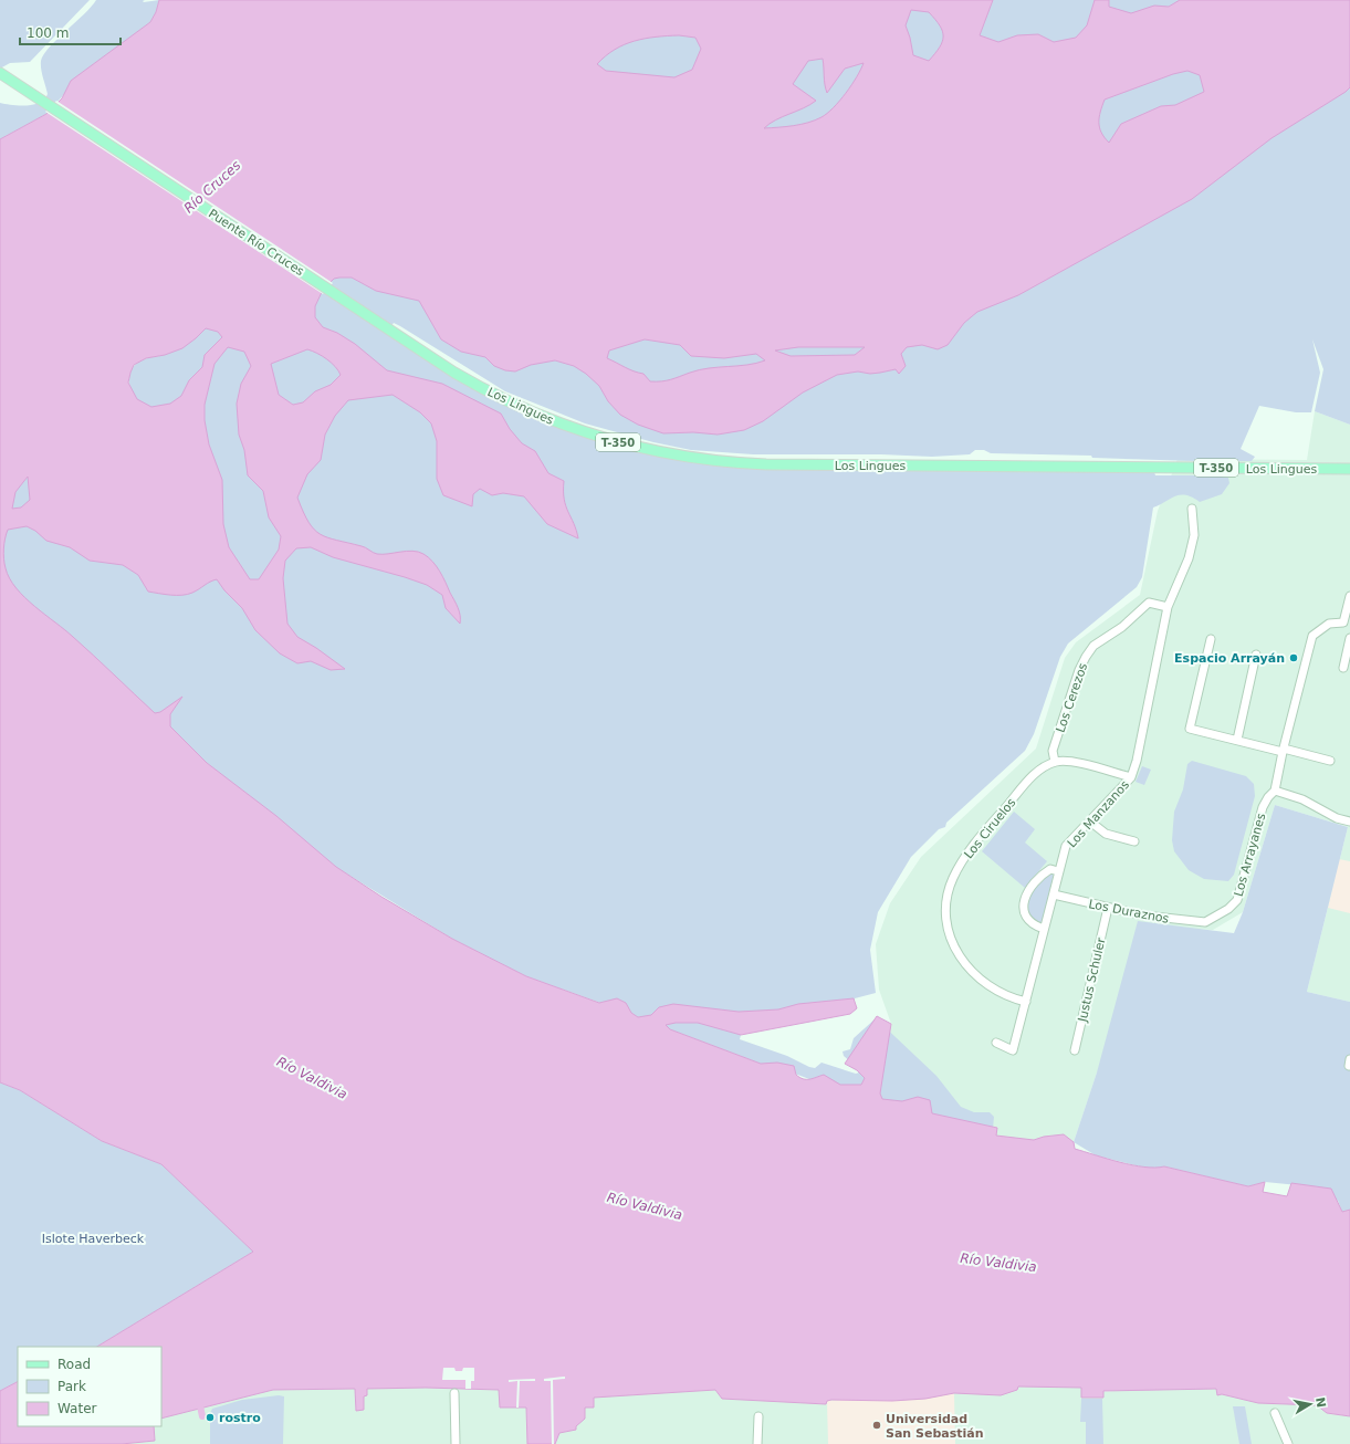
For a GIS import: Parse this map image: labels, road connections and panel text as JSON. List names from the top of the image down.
{
  "streets": {
    "main road": ["Puente Río Cruces", "Los Lingues", "T-350"],
    "street": [
      "Los Cerezos",
      "Los Manzanos",
      "Los Ciruelos",
      "Los Arrayanes",
      "Los Duraznos",
      "Justus Schuler"
    ]
  },
  "crossings": [
    ["Puente Río Cruces", "Los Lingues"],
    ["Los Cerezos", "Los Manzanos"],
    ["Los Cerezos", "Los Ciruelos"],
    ["Los Manzanos", "Los Ciruelos"],
    ["Los Manzanos", "Los Duraznos"],
    ["Los Arrayanes", "Los Duraznos"],
    ["Los Duraznos", "Justus Schuler"]
  ],
  "water": ["Río Cruces", "Río Valdivia"],
  "parks": ["Islote Haverbeck"],
  "places": ["Espacio Arrayán", "rostro", "Universidad San Sebastián"],
  "legend": ["Road", "Park", "Water"],
  "scale_bar": "100 m",
  "north": "right"
}
